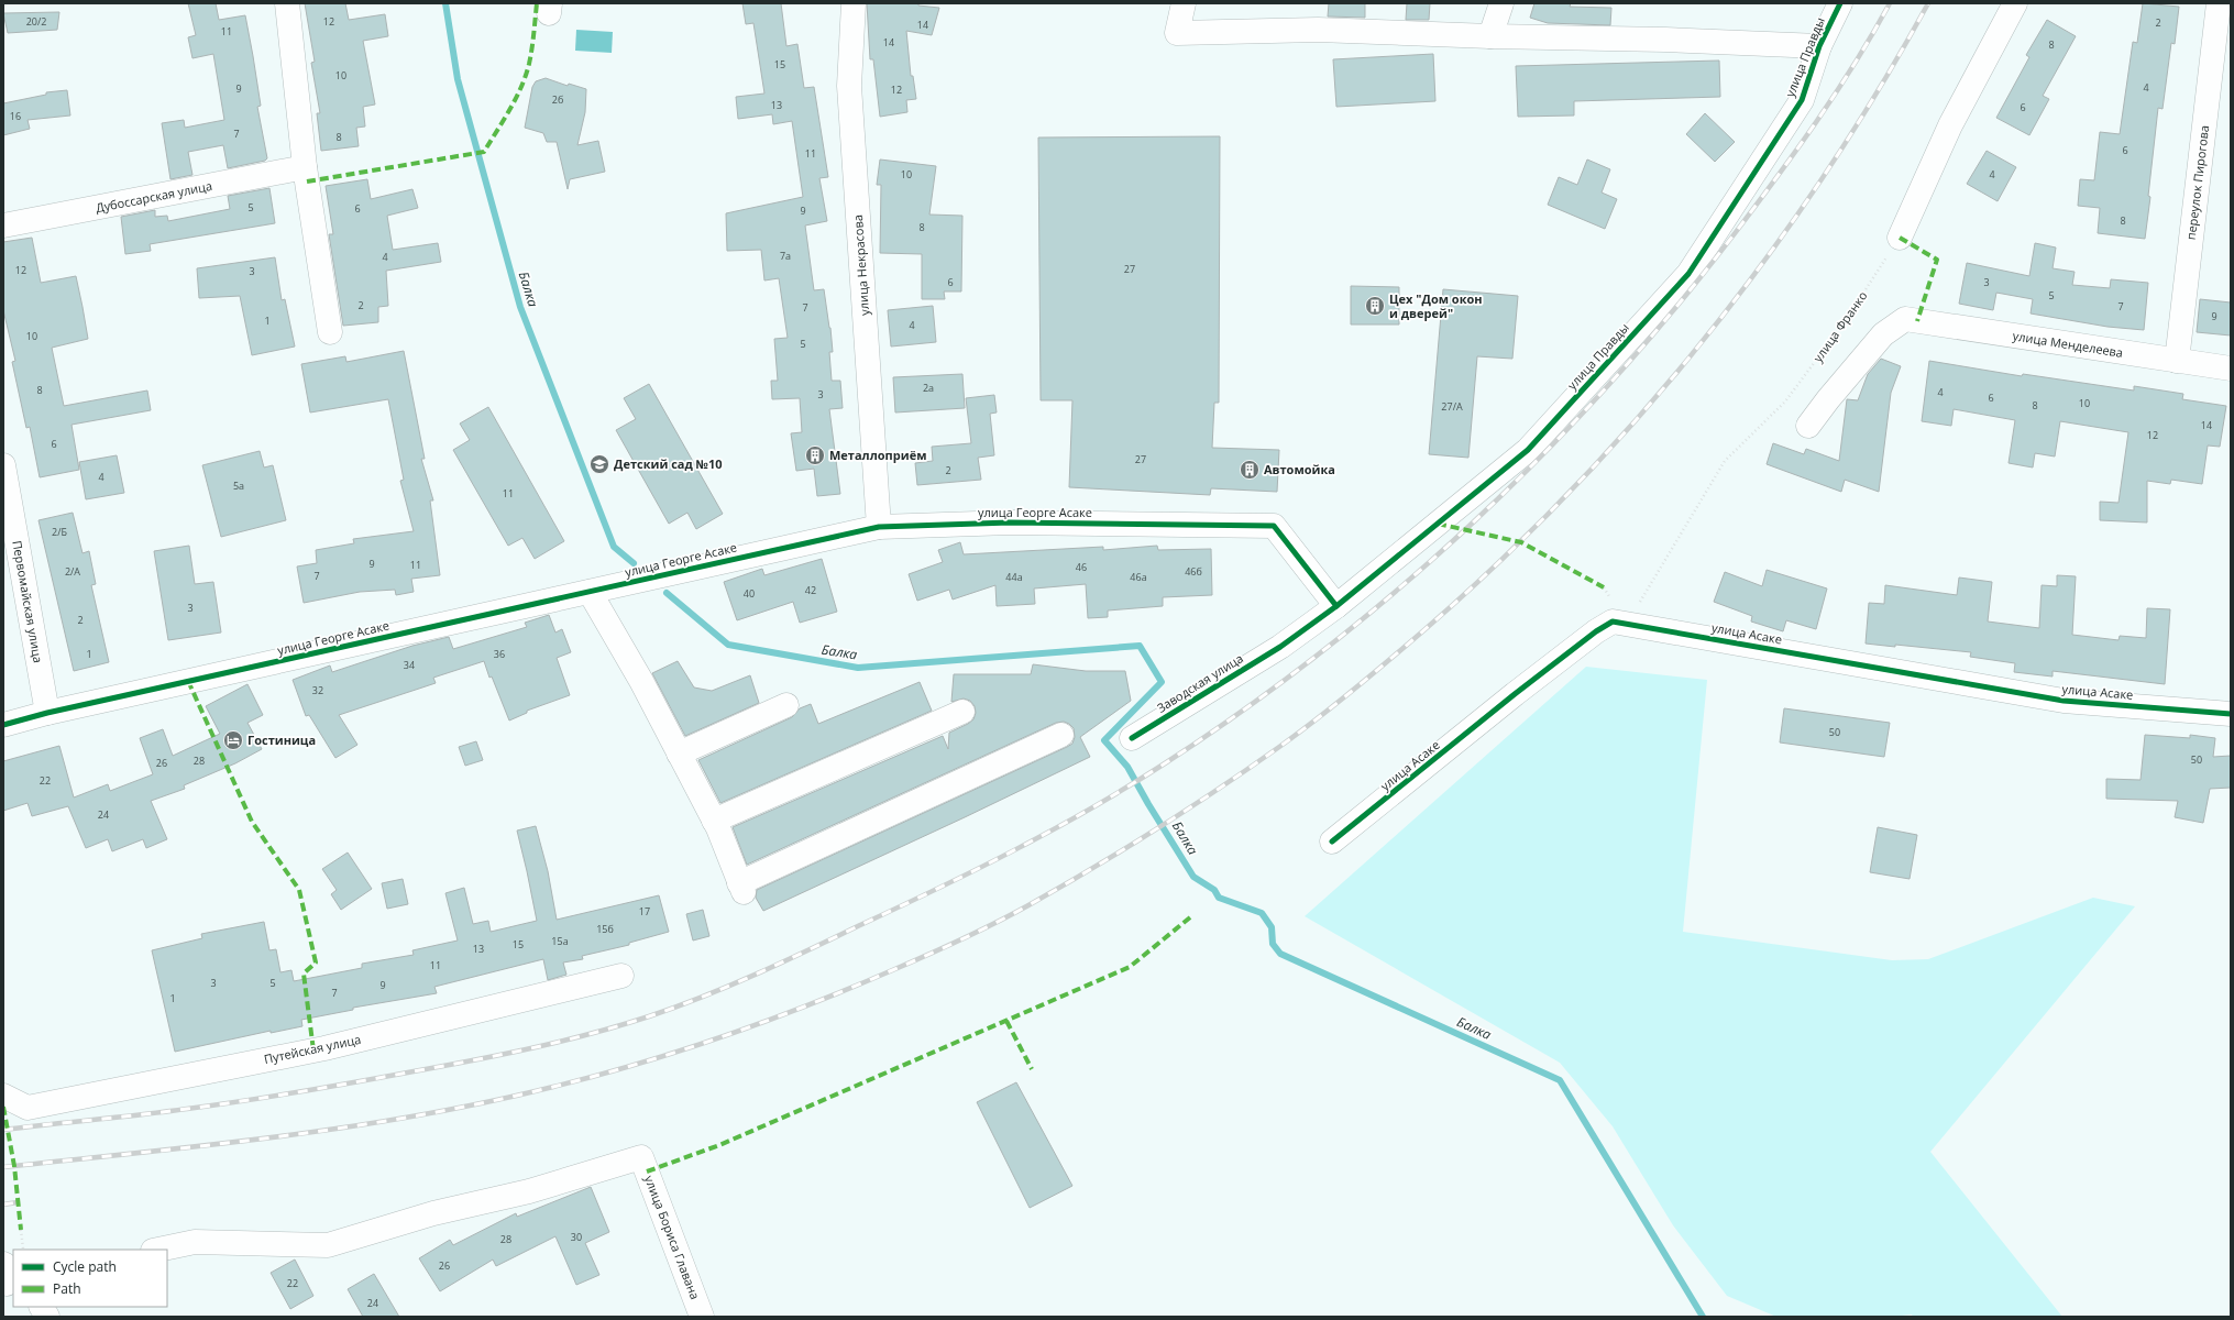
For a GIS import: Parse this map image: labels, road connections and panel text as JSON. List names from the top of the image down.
{
  "streets": {
    "street": [
      "улица Правды",
      "переулок Пирогова",
      "Дубоссарская улица",
      "улица Некрасова",
      "улица Менделеева",
      "улица Георге Асаке",
      "Первомайская улица",
      "улица Асаке",
      "Заводская улица",
      "Путейская улица",
      "улица Бориса Главана"
    ],
    "path": ["улица Франко"]
  },
  "crossings": [
    ["улица Правды", "улица Георге Асаке"],
    ["улица Правды", "Заводская улица"],
    ["переулок Пирогова", "улица Менделеева"],
    ["улица Некрасова", "улица Георге Асаке"],
    ["улица Франко", "улица Асаке"],
    ["улица Георге Асаке", "Первомайская улица"]
  ],
  "water": ["Балка"],
  "places": {
    "building": ["Цех \"Дом окон и дверей\"", "Металлоприём", "Автомойка"],
    "school or university": ["Детский сад №10"],
    "hotel": ["Гостиница"]
  },
  "house_numbers": [
    "20/2",
    "12",
    "2",
    "14",
    "11",
    "14",
    "8",
    "15",
    "10",
    "4",
    "9",
    "12",
    "2б",
    "13",
    "6",
    "16",
    "7",
    "8",
    "6",
    "11",
    "10",
    "4",
    "5",
    "6",
    "9",
    "8",
    "8",
    "7а",
    "4",
    "27",
    "12",
    "3",
    "6",
    "3",
    "5",
    "2",
    "7",
    "7",
    "9",
    "1",
    "4",
    "10",
    "5",
    "2а",
    "8",
    "4",
    "3",
    "6",
    "10",
    "8",
    "27/А",
    "14",
    "12",
    "6",
    "27",
    "2",
    "4",
    "5а",
    "11",
    "2/Б",
    "9",
    "11",
    "46",
    "2/А",
    "46б",
    "7",
    "44а",
    "46а",
    "42",
    "40",
    "3",
    "2",
    "1",
    "36",
    "34",
    "32",
    "50",
    "50",
    "28",
    "26",
    "22",
    "24",
    "17",
    "15б",
    "15a",
    "15",
    "13",
    "11",
    "3",
    "5",
    "9",
    "7",
    "1",
    "30",
    "28",
    "26",
    "22",
    "24"
  ],
  "legend": ["Cycle path", "Path"]
}
